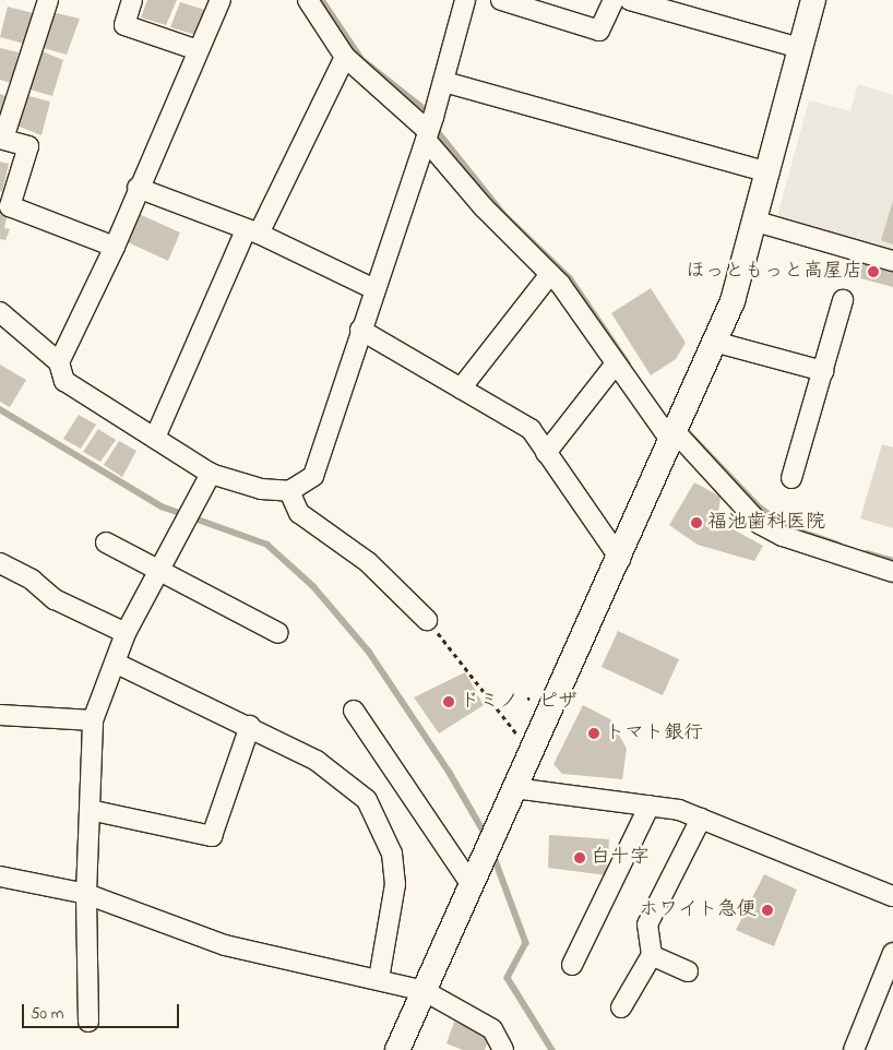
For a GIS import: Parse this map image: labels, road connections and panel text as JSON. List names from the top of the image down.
{
  "places": [
    "ほっともっと高屋店",
    "福池歯科医院",
    "ドミノ・ピザ",
    "トマト銀行",
    "白十字",
    "ホワイト急便"
  ],
  "scale_bar": "50 m"
}
